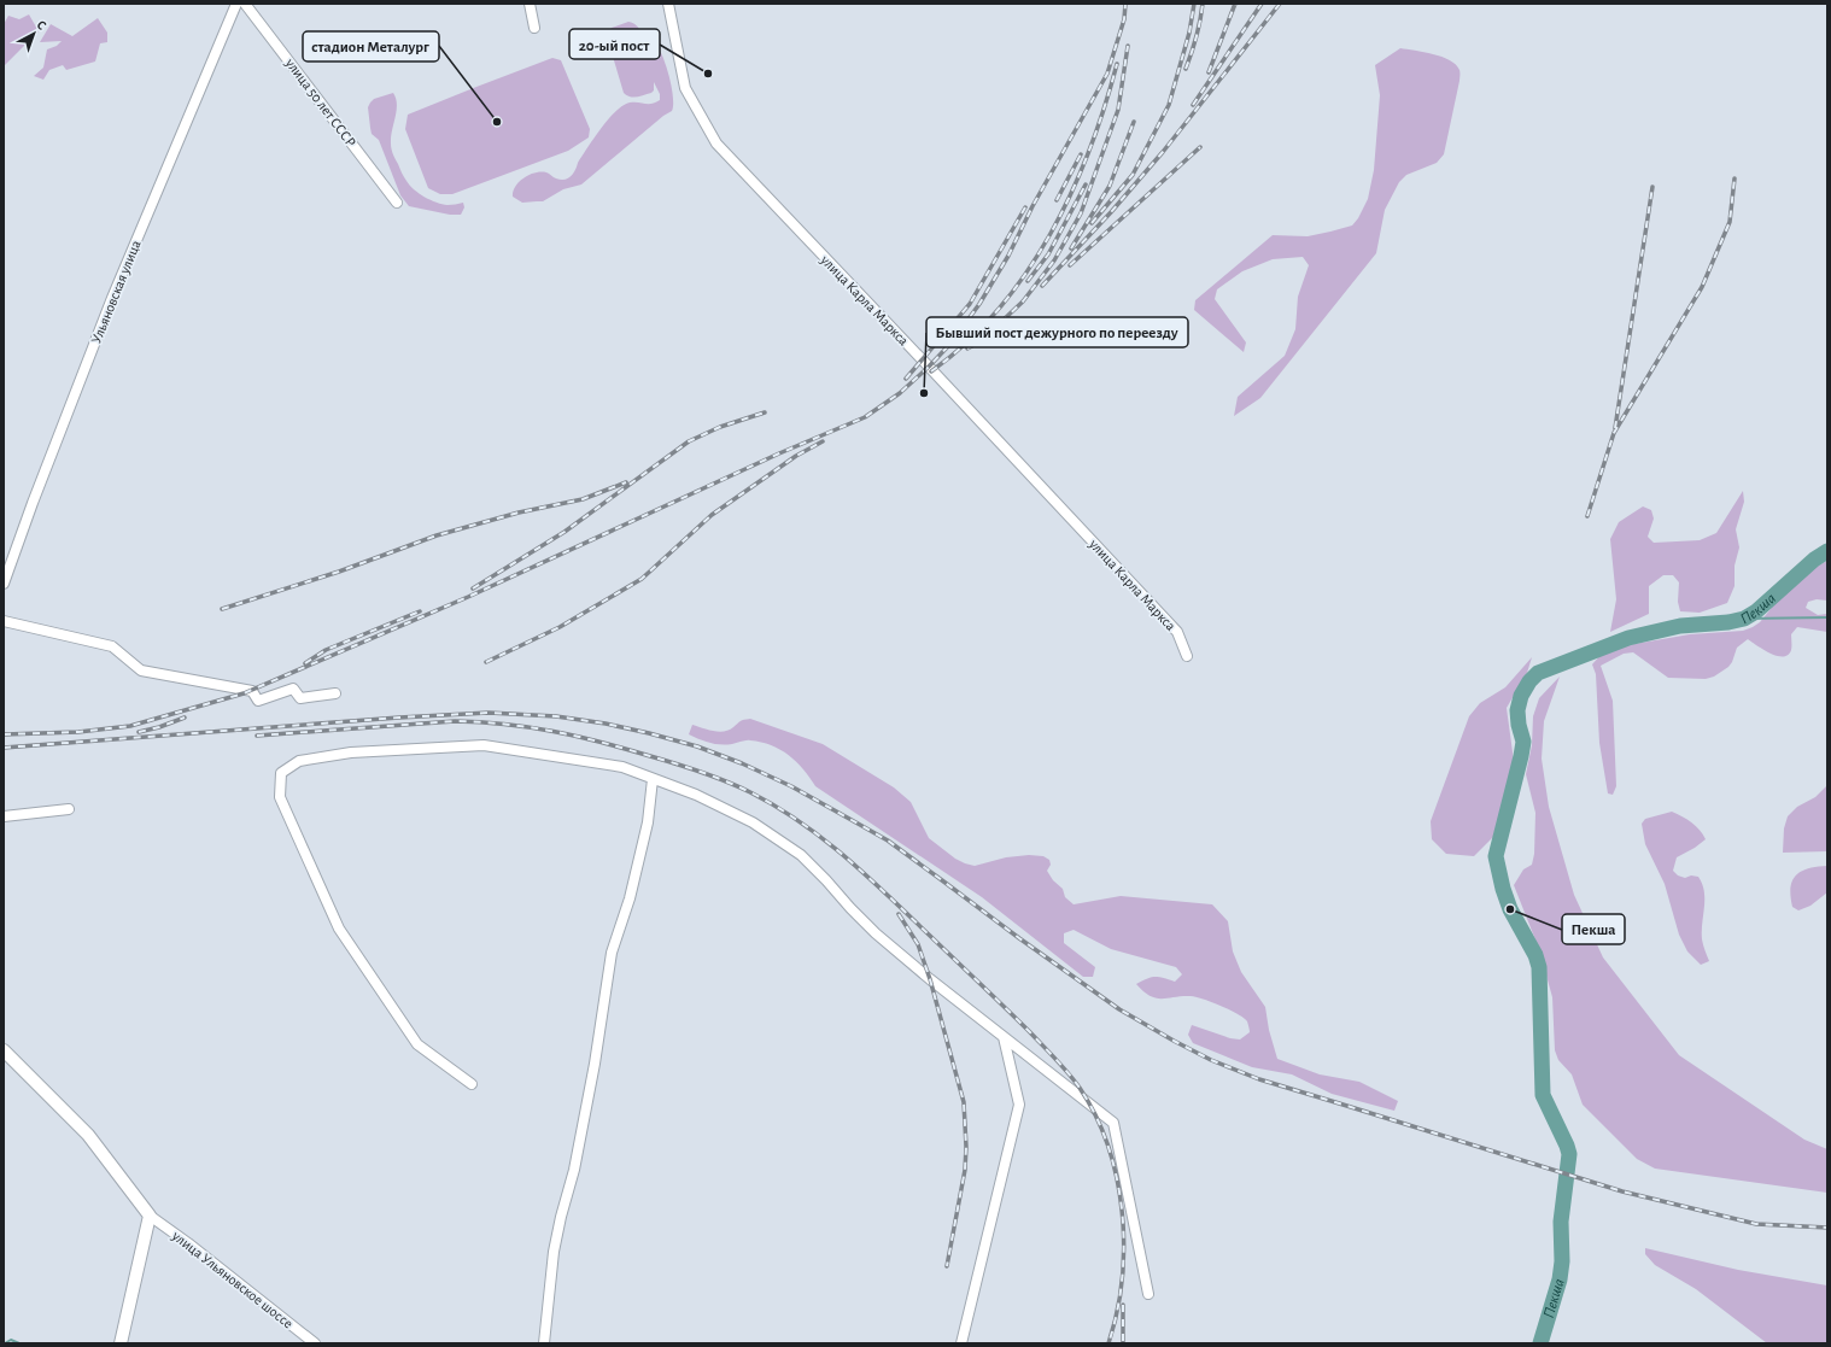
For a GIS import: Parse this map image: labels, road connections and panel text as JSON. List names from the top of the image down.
{
  "streets": {
    "street": [
      "улица 50 лет СССР",
      "Ульяновская улица",
      "улица Карла Маркса",
      "улица Ульяновское шоссе"
    ]
  },
  "water": ["Пекша"],
  "places": [
    "20-ый пост",
    "стадион Металург",
    "Бывший пост дежурного по переезду",
    "Пекша"
  ],
  "north": "top right"
}
